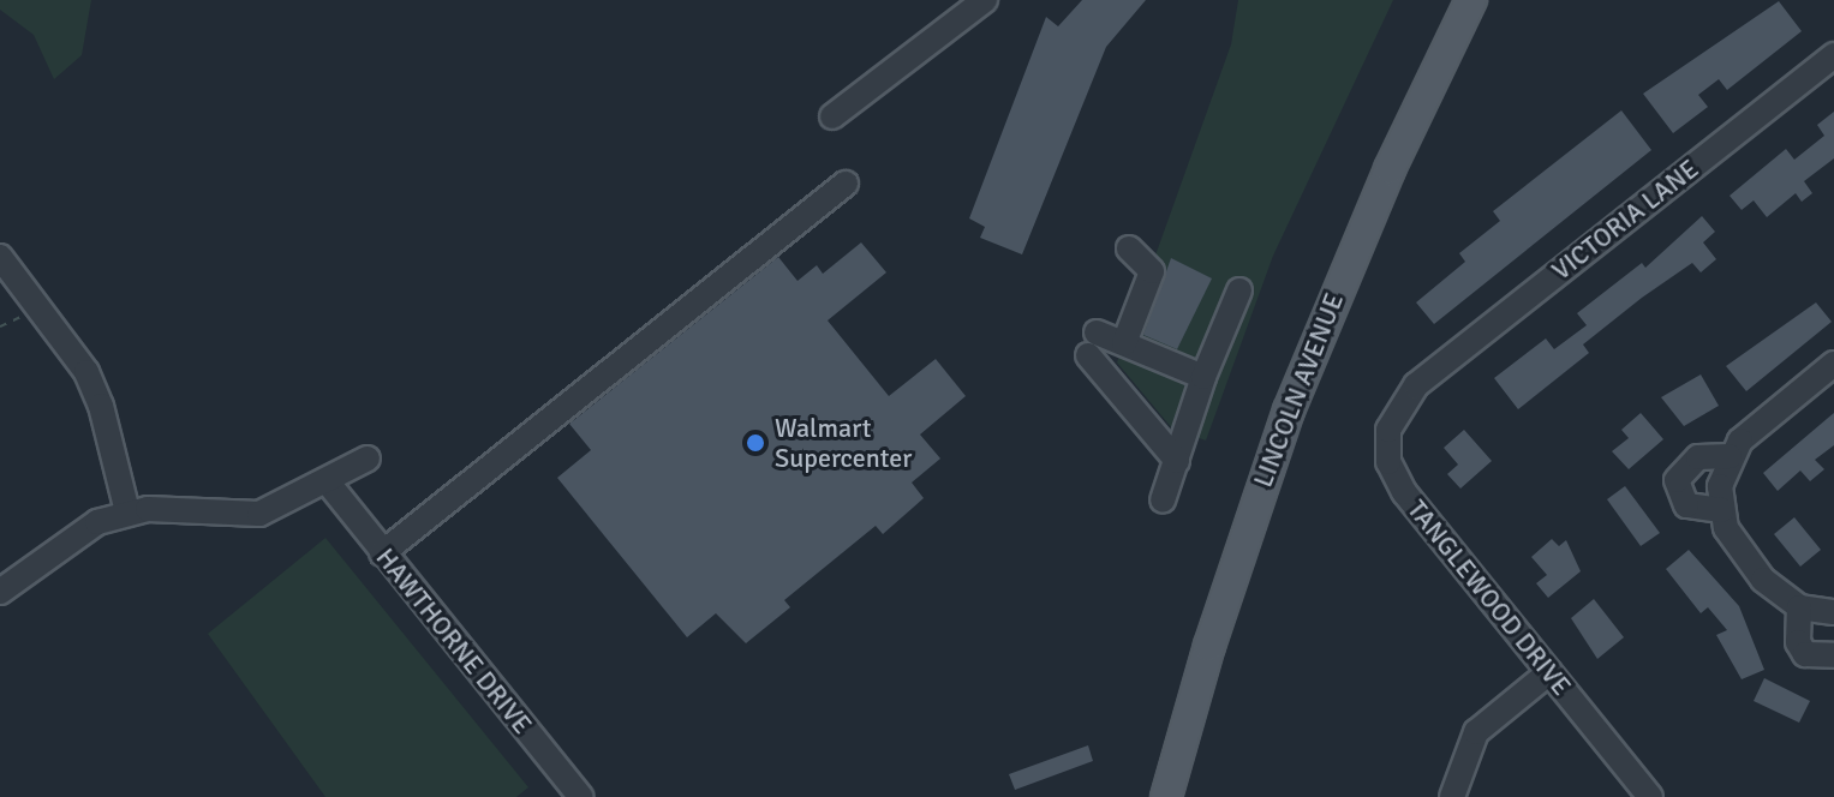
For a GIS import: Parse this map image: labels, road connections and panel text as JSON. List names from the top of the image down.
{
  "streets": {
    "main road": ["LINCOLN AVENUE"],
    "street": ["VICTORIA LANE", "TANGLEWOOD DRIVE", "HAWTHORNE DRIVE"]
  },
  "crossings": [
    ["VICTORIA LANE", "TANGLEWOOD DRIVE"]
  ],
  "places": ["Walmart Supercenter"]
}
